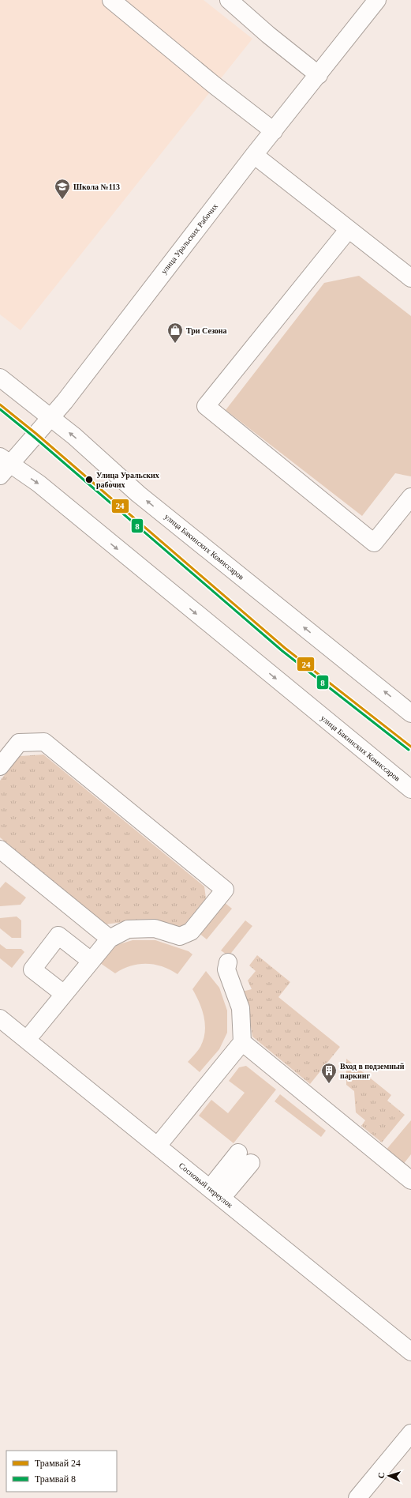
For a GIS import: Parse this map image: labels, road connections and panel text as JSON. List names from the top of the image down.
{
  "streets": {
    "street": ["улица Уральских Рабочих", "улица Бакинских Комиссаров", "Сосновый переулок"]
  },
  "crossings": [
    ["улица Уральских Рабочих", "улица Бакинских Комиссаров"]
  ],
  "places": {
    "school or university": ["Школа №113"],
    "shop": ["Три Сезона"],
    "other": ["Улица Уральских рабочих"],
    "building": ["Вход в подземный паркинг"]
  },
  "lines": ["tram line 24", "tram line 8"],
  "legend": ["Трамвай 24", "Трамвай 8"],
  "north": "left"
}
